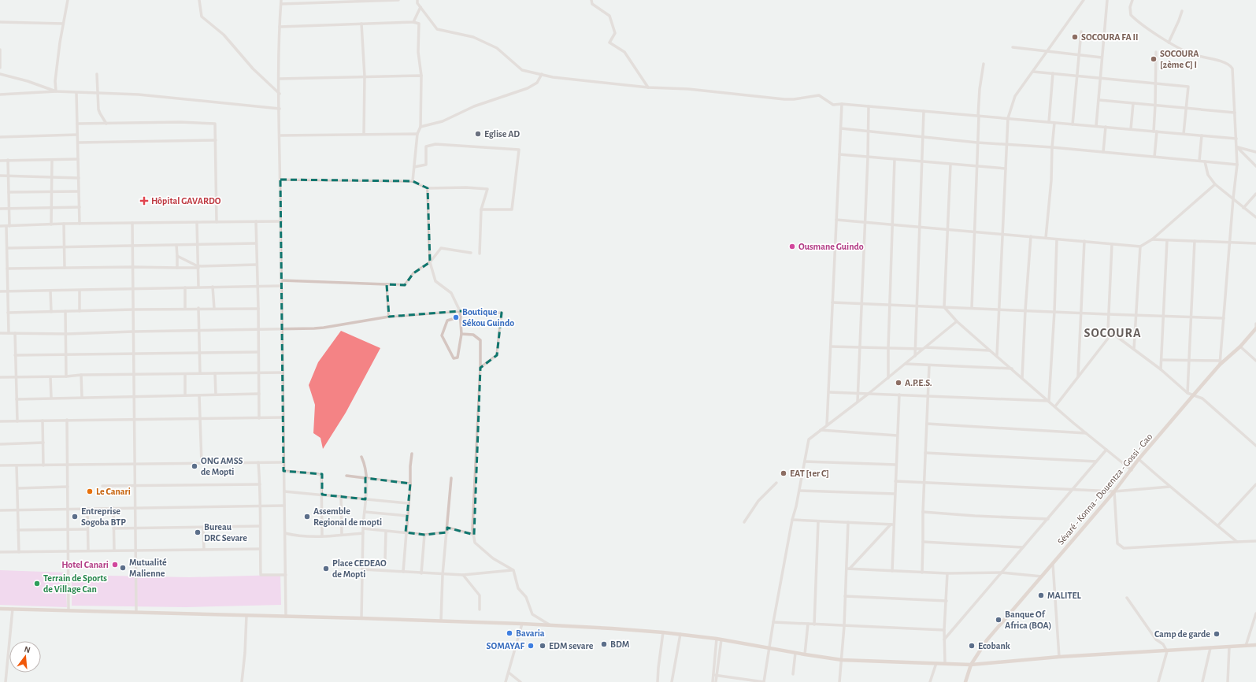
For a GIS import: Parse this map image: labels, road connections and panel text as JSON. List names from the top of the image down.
{
  "streets": {
    "main road": ["Sévaré - Konna - Douentza - Gossi - Gao"]
  },
  "districts": ["SOCOURA"],
  "places": {
    "other": [
      "SOCOURA FA II",
      "SOCOURA [2ème C] I",
      "Eglise AD",
      "Ousmane Guindo",
      "Boutique Sékou Guindo",
      "A.P.E.S.",
      "ONG AMSS de Mopti",
      "EAT [1er C]",
      "Le Canari",
      "Entreprise Sogoba BTP",
      "Assemble Regional de mopti",
      "Bureau DRC Sevare",
      "Hotel Canari",
      "Mutualité Malienne",
      "Place CEDEAO de Mopti",
      "Terrain de Sports de Village Can",
      "MALITEL",
      "Banque Of Africa (BOA)",
      "Bavaria",
      "Camp de garde",
      "BDM",
      "SOMAYAF",
      "EDM sevare",
      "Ecobank"
    ],
    "health": ["Hôpital GAVARDO"]
  },
  "north": "top"
}
